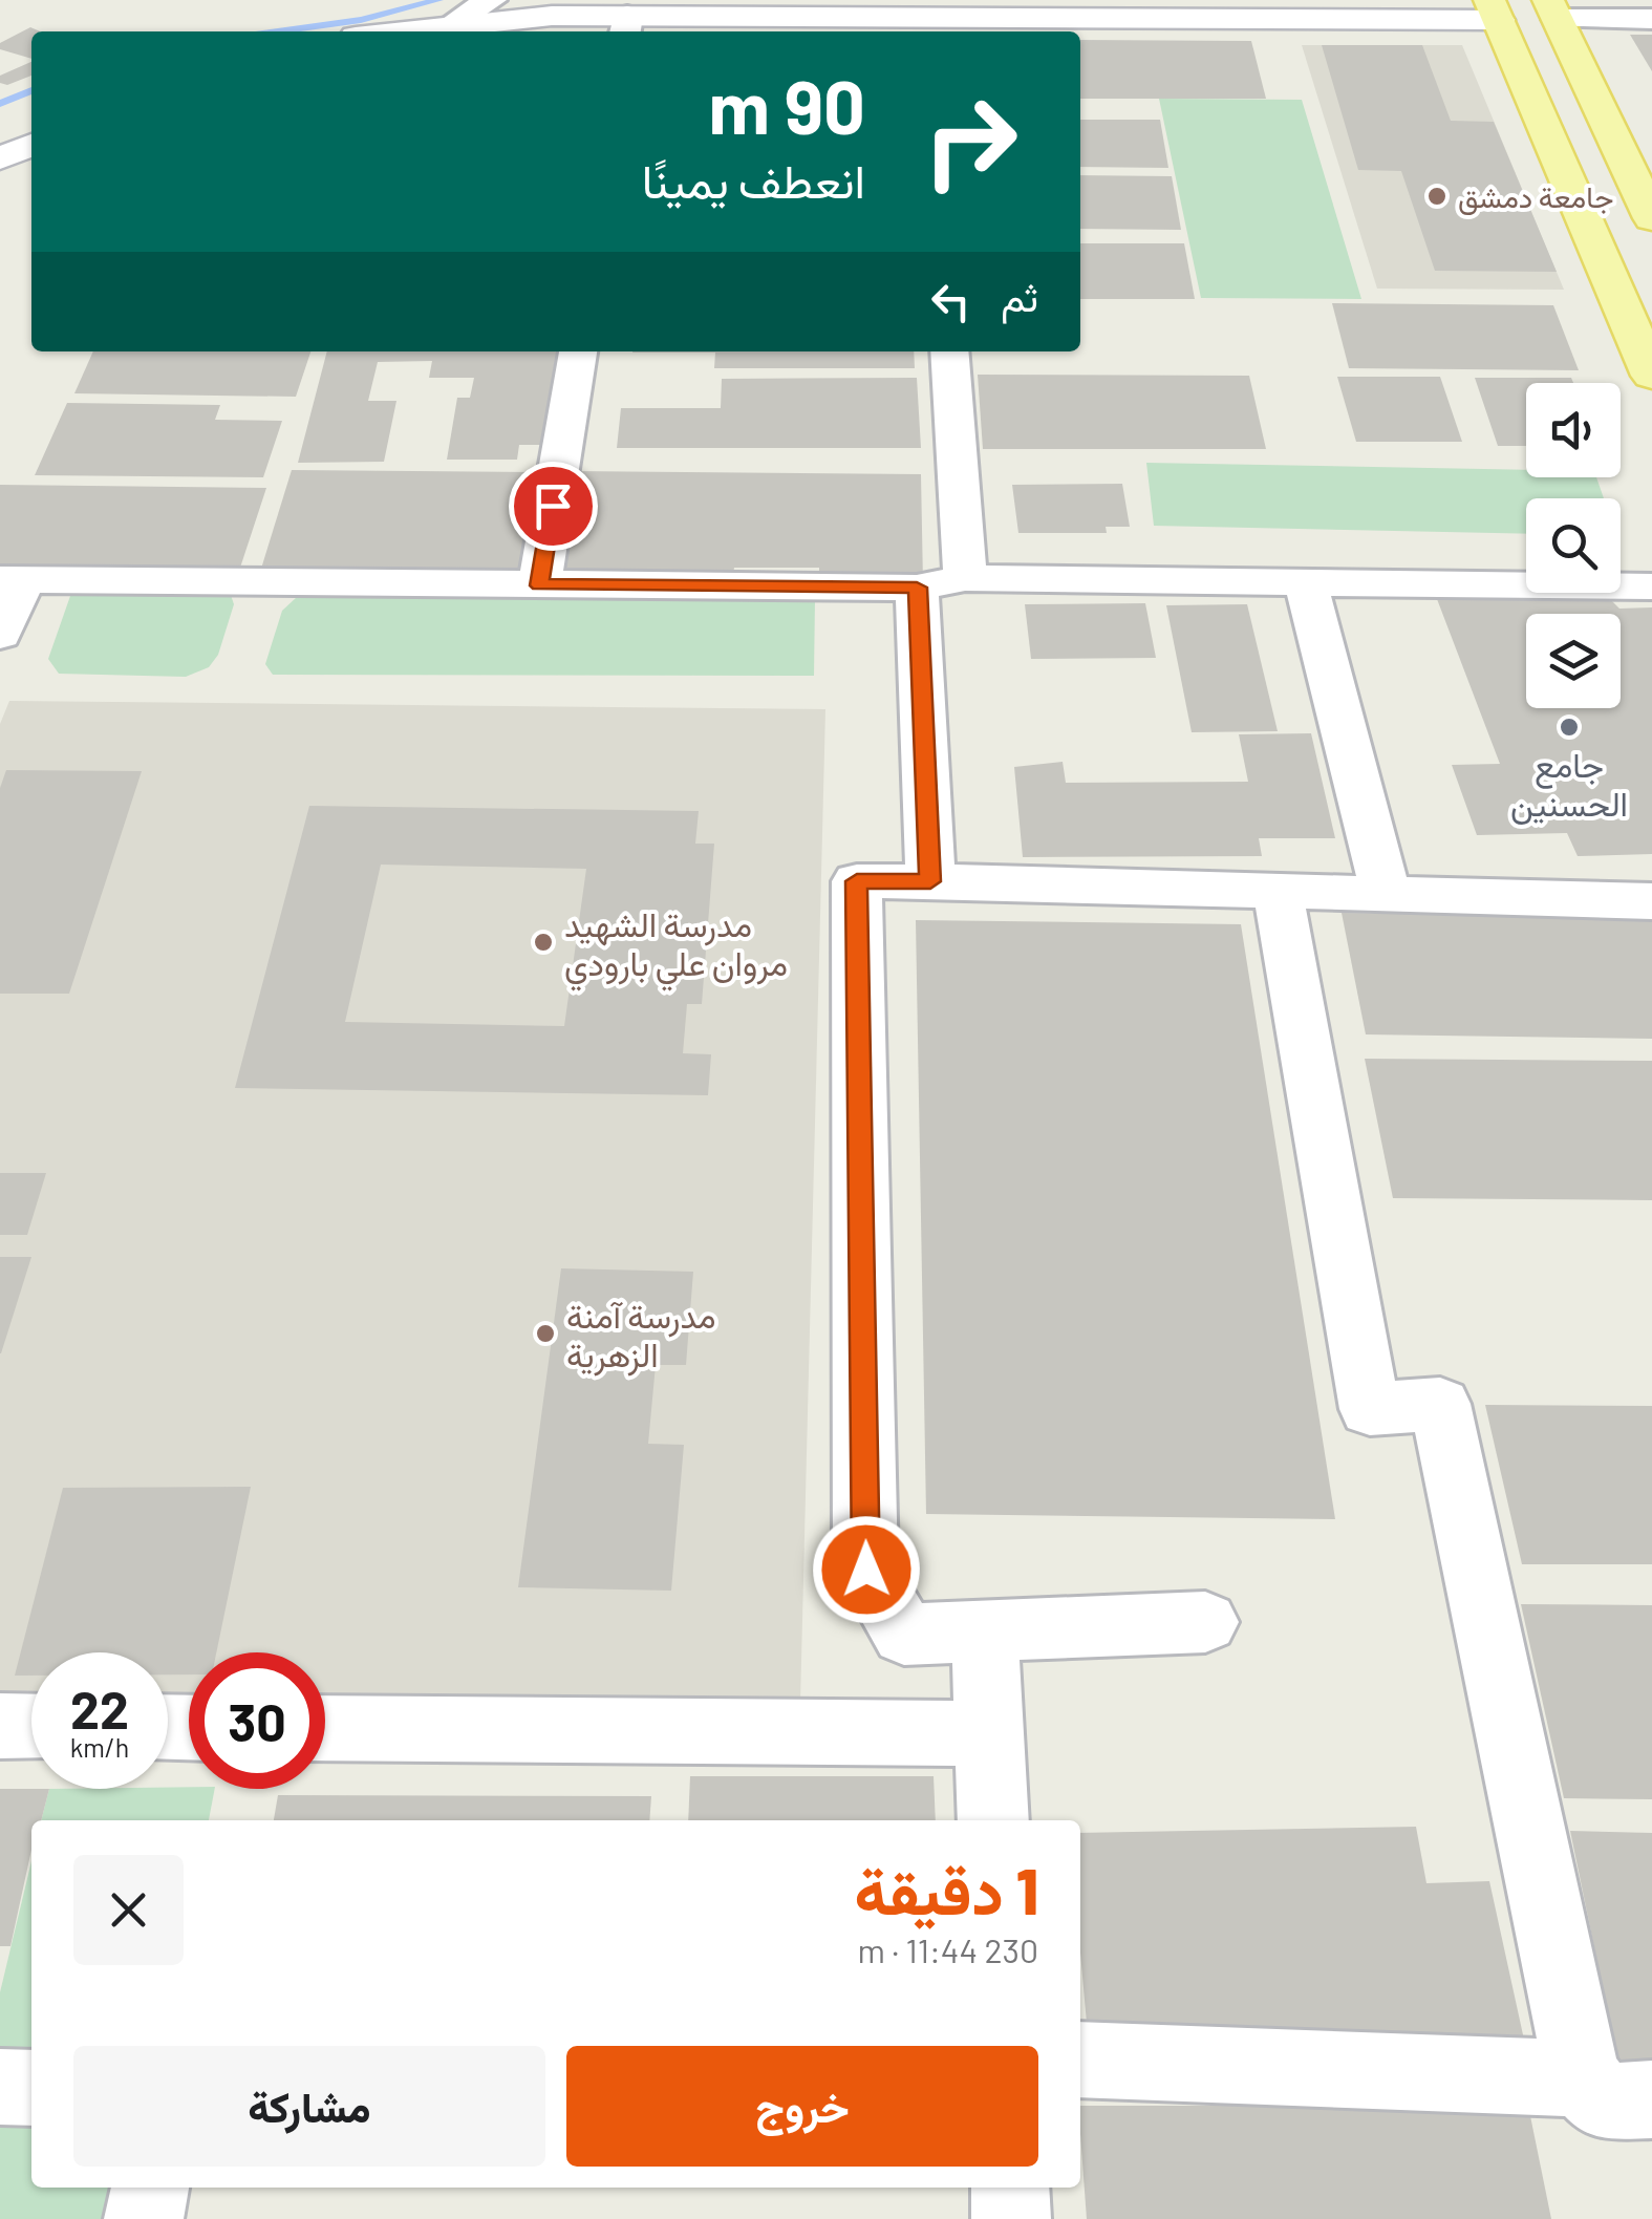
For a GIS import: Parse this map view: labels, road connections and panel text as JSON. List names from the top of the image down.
{
  "places": [
    "جامعة دمشق",
    "جامع الحسنين",
    "مدرسة الشهيد مروان علي بارودي",
    "مدرسة آمنة الزهرية"
  ],
  "page": {
    "turn": ["90 m", "انعطف يمينًا"],
    "then": "ثم",
    "speed": "22 km/h",
    "limit": "30",
    "heading": ["1 دقيقة", "230 m · 11:44"],
    "buttons": ["خروج", "مشاركة"]
  }
}
